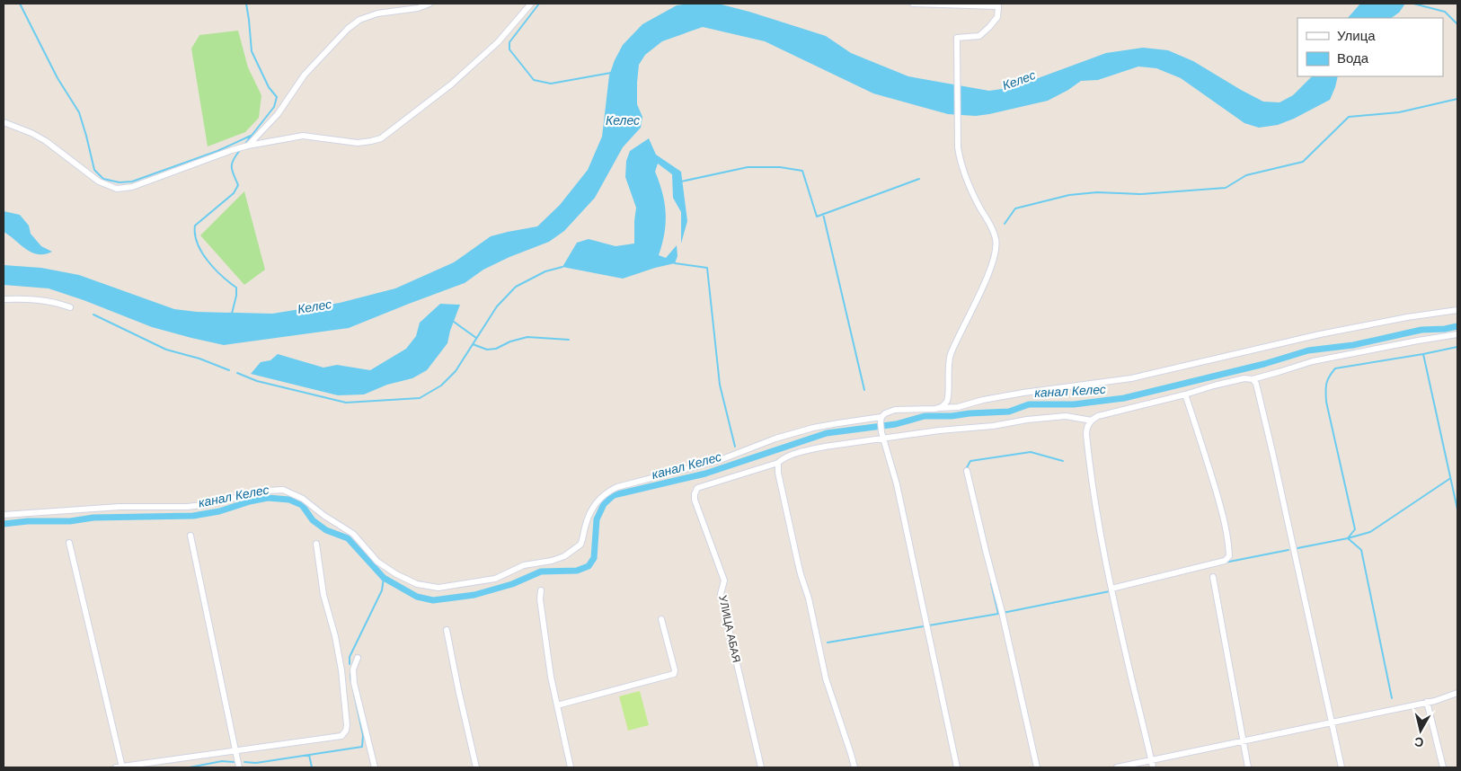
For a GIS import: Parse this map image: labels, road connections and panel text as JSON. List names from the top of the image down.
{
  "streets": {
    "street": ["УЛИЦА АБАЯ"]
  },
  "water": ["Келес", "канал Келес"],
  "legend": ["Улица", "Вода"],
  "north": "bottom"
}
